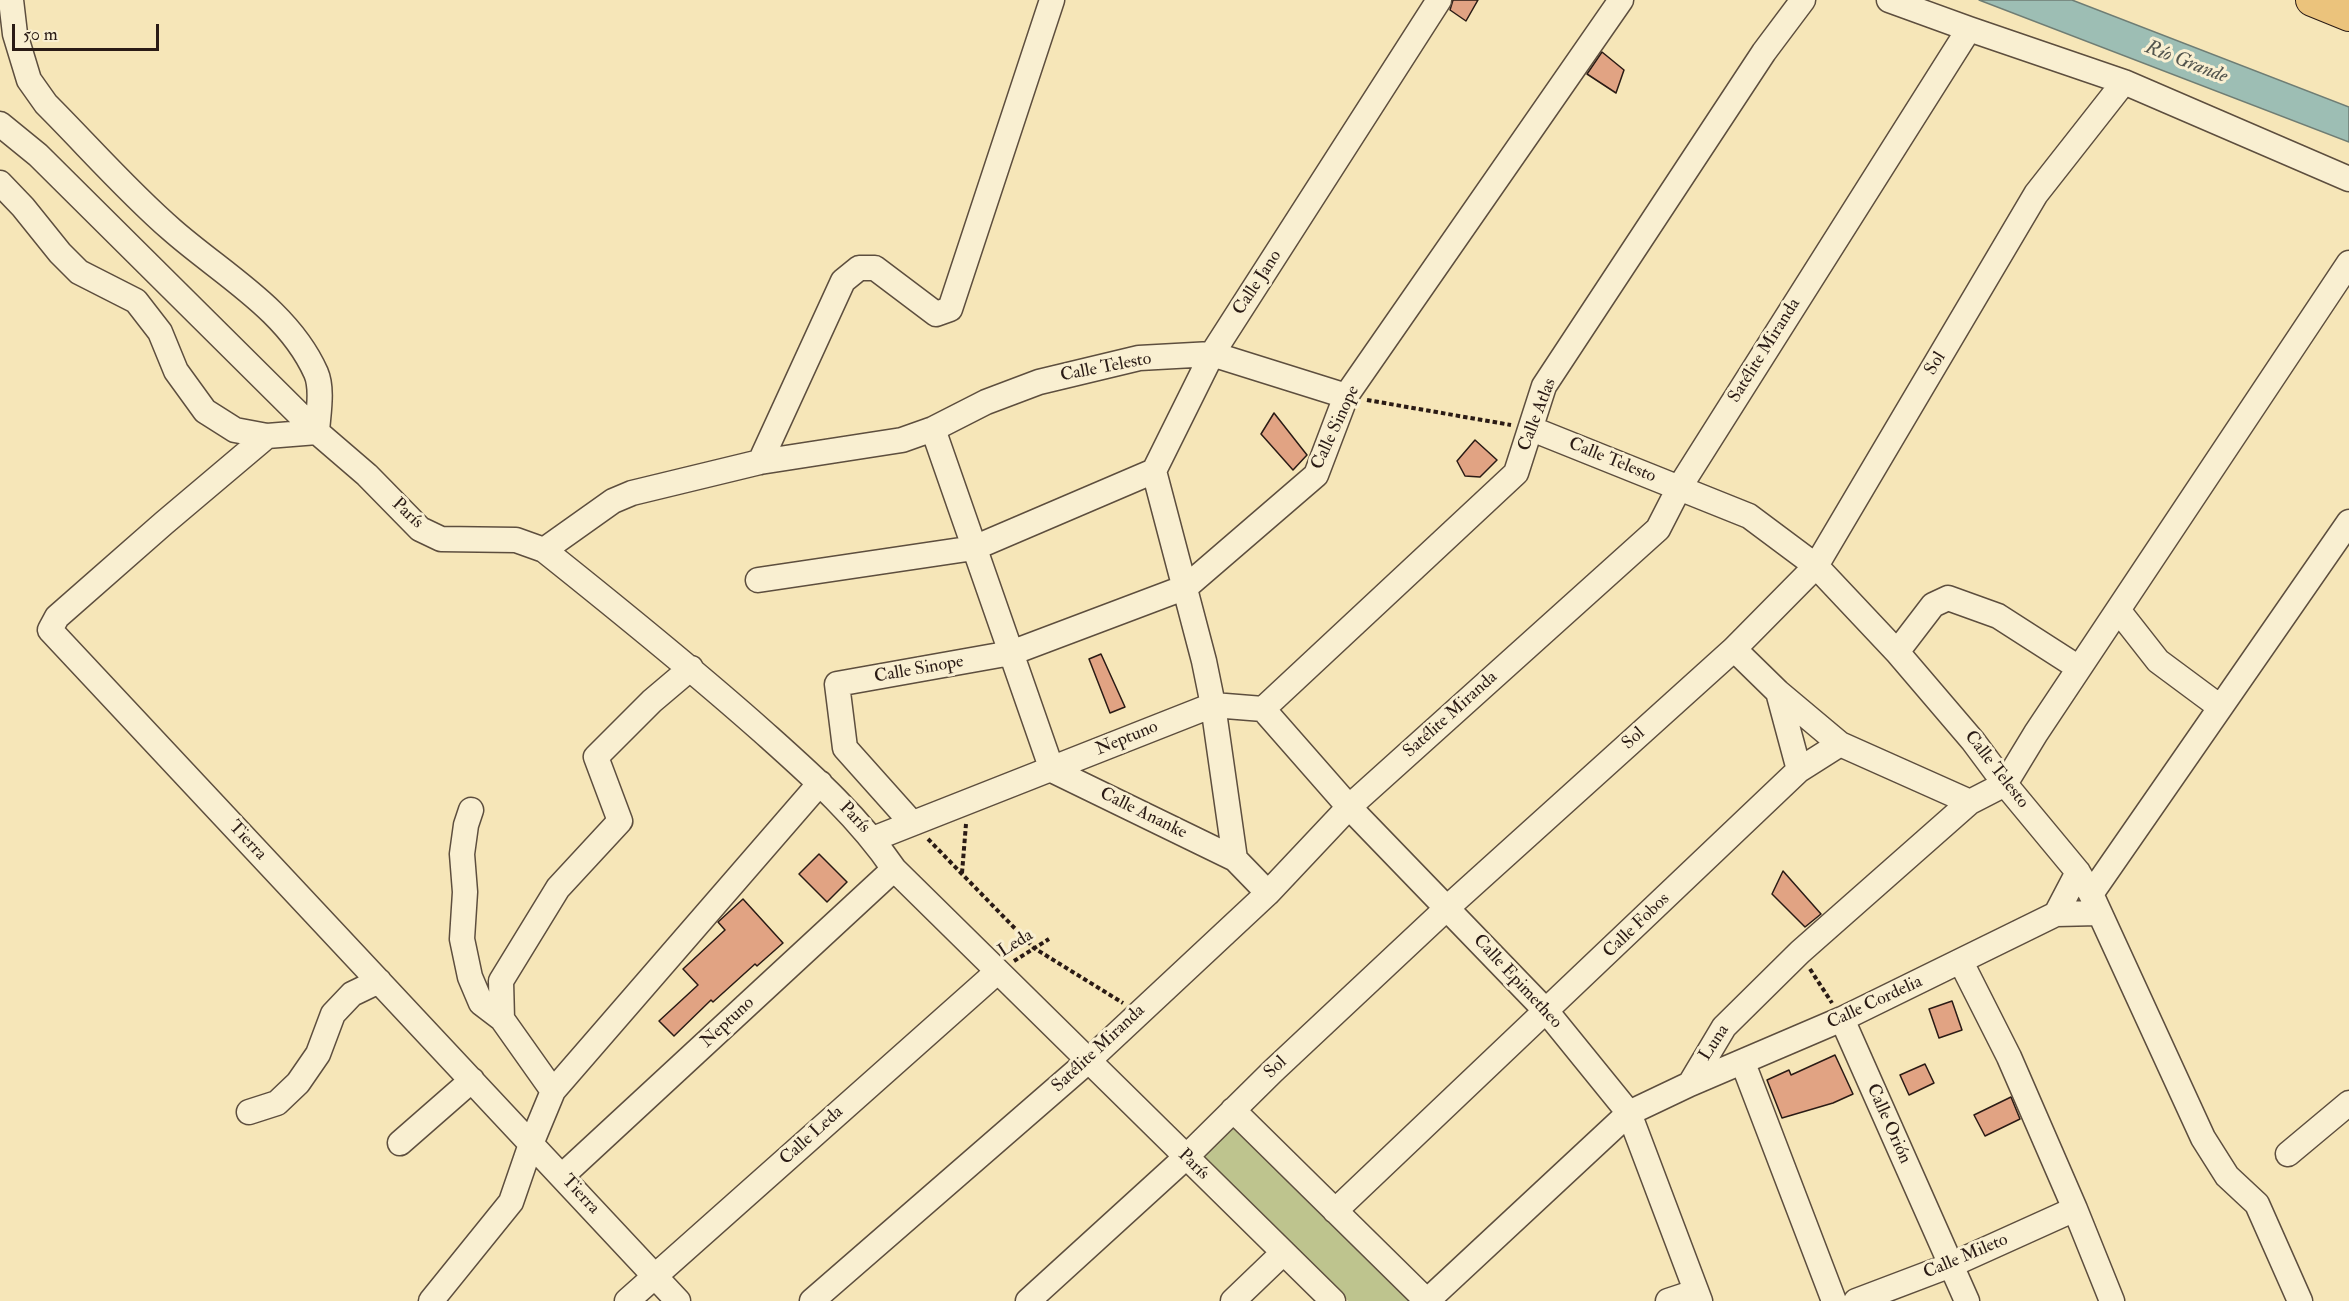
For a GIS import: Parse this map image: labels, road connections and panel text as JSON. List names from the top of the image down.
{
  "streets": {
    "street": [
      "Calle Jano",
      "Satélite Miranda",
      "Sol",
      "Calle Telesto",
      "Calle Atlas",
      "Calle Sinope",
      "París",
      "Neptuno",
      "Calle Ananke",
      "Tierra",
      "Calle Fobos",
      "Calle Epimetheo",
      "Calle Cordelia",
      "Luna",
      "Calle Orión",
      "Calle Leda",
      "Calle Mileto"
    ],
    "path": ["Leda"]
  },
  "crossings": [
    ["Calle Jano", "Calle Telesto"],
    ["Satélite Miranda", "Calle Telesto"],
    ["Satélite Miranda", "París"],
    ["Satélite Miranda", "Calle Ananke"],
    ["Satélite Miranda", "Calle Epimetheo"],
    ["Sol", "Calle Telesto"],
    ["Sol", "París"],
    ["Sol", "Calle Epimetheo"],
    ["Calle Telesto", "Calle Atlas"],
    ["Calle Telesto", "Calle Sinope"],
    ["Calle Telesto", "París"],
    ["Calle Telesto", "Calle Cordelia"],
    ["Calle Telesto", "Luna"],
    ["Calle Atlas", "Calle Epimetheo"],
    ["Calle Sinope", "Neptuno"],
    ["París", "Neptuno"],
    ["París", "Leda"],
    ["París", "Calle Leda"],
    ["Neptuno", "Calle Ananke"],
    ["Neptuno", "Tierra"],
    ["Tierra", "Calle Leda"],
    ["Calle Fobos", "Calle Epimetheo"],
    ["Leda", "Calle Leda"],
    ["Calle Cordelia", "Luna"],
    ["Calle Cordelia", "Calle Orión"],
    ["Calle Orión", "Calle Mileto"]
  ],
  "water": ["Río Grande"],
  "scale_bar": "50 m"
}
